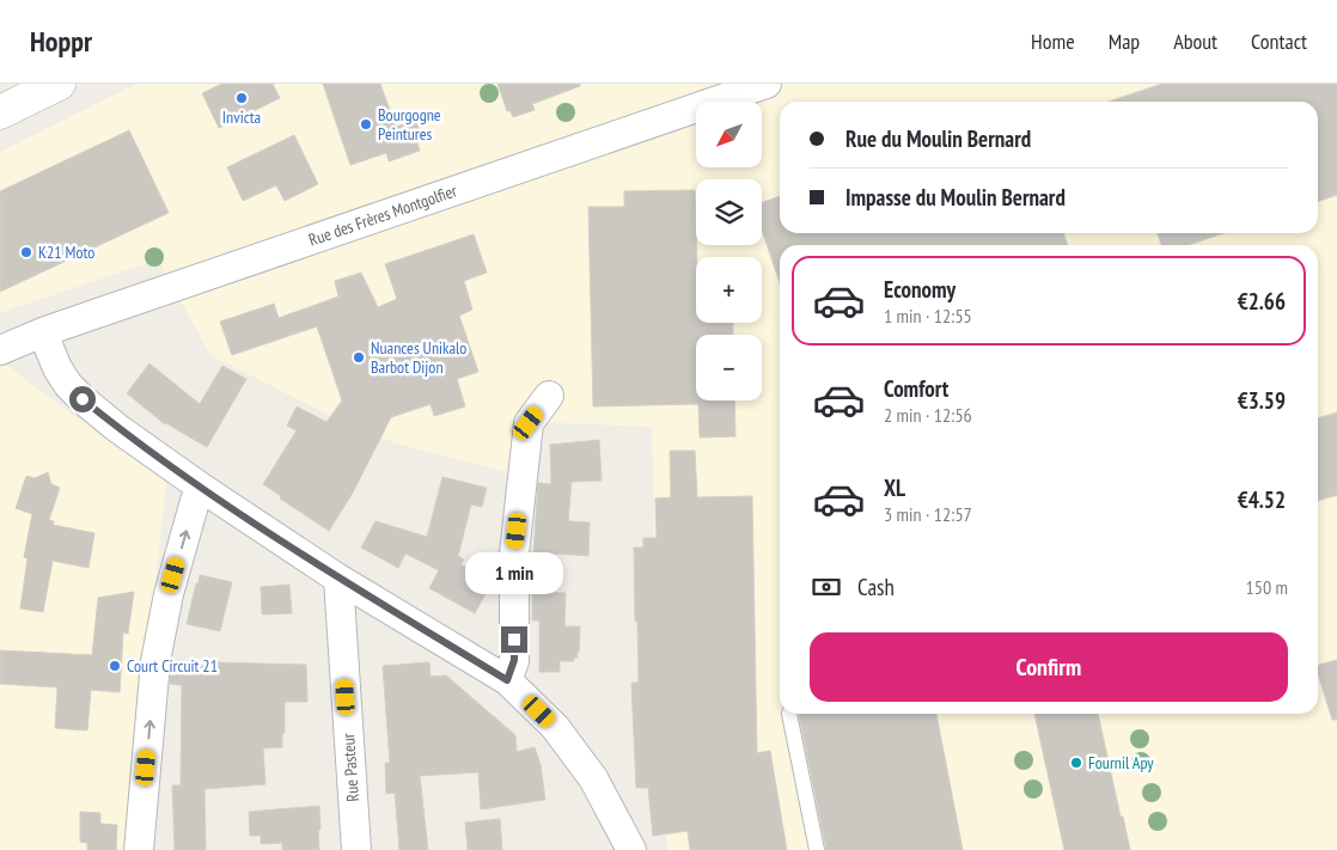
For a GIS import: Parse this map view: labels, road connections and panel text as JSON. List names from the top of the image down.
{
  "streets": {
    "street": ["Rue des Frères Montgolfier", "Rue Pasteur"]
  },
  "places": [
    "Invicta",
    "Bourgogne Peintures",
    "K21 Moto",
    "Nuances Unikalo Barbot Dijon",
    "Court Circuit 21",
    "Fournil Apy"
  ],
  "north": "bottom left",
  "page": {
    "header": "Hoppr",
    "nav": [
      "Home",
      "Map",
      "About",
      "Contact"
    ],
    "map_buttons": ["+", "−"],
    "banner": ["Rue du Moulin Bernard", "Impasse du Moulin Bernard"],
    "list": [
      {
        "name": "Economy",
        "note": "1 min · 12:55",
        "value": "€2.66"
      },
      {
        "name": "Comfort",
        "note": "2 min · 12:56",
        "value": "€3.59"
      },
      {
        "name": "XL",
        "note": "3 min · 12:57",
        "value": "€4.52"
      }
    ],
    "bubble": "1 min",
    "pay": ["Cash", "150 m"],
    "buttons": "Confirm"
  }
}
